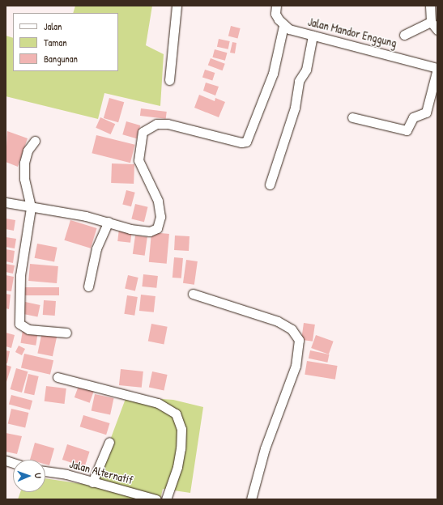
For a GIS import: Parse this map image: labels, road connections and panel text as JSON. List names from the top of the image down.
{
  "streets": {
    "street": ["Jalan Mandor Enggung", "Jalan Alternatif"]
  },
  "legend": ["Jalan", "Taman", "Bangunan"],
  "north": "right"
}
